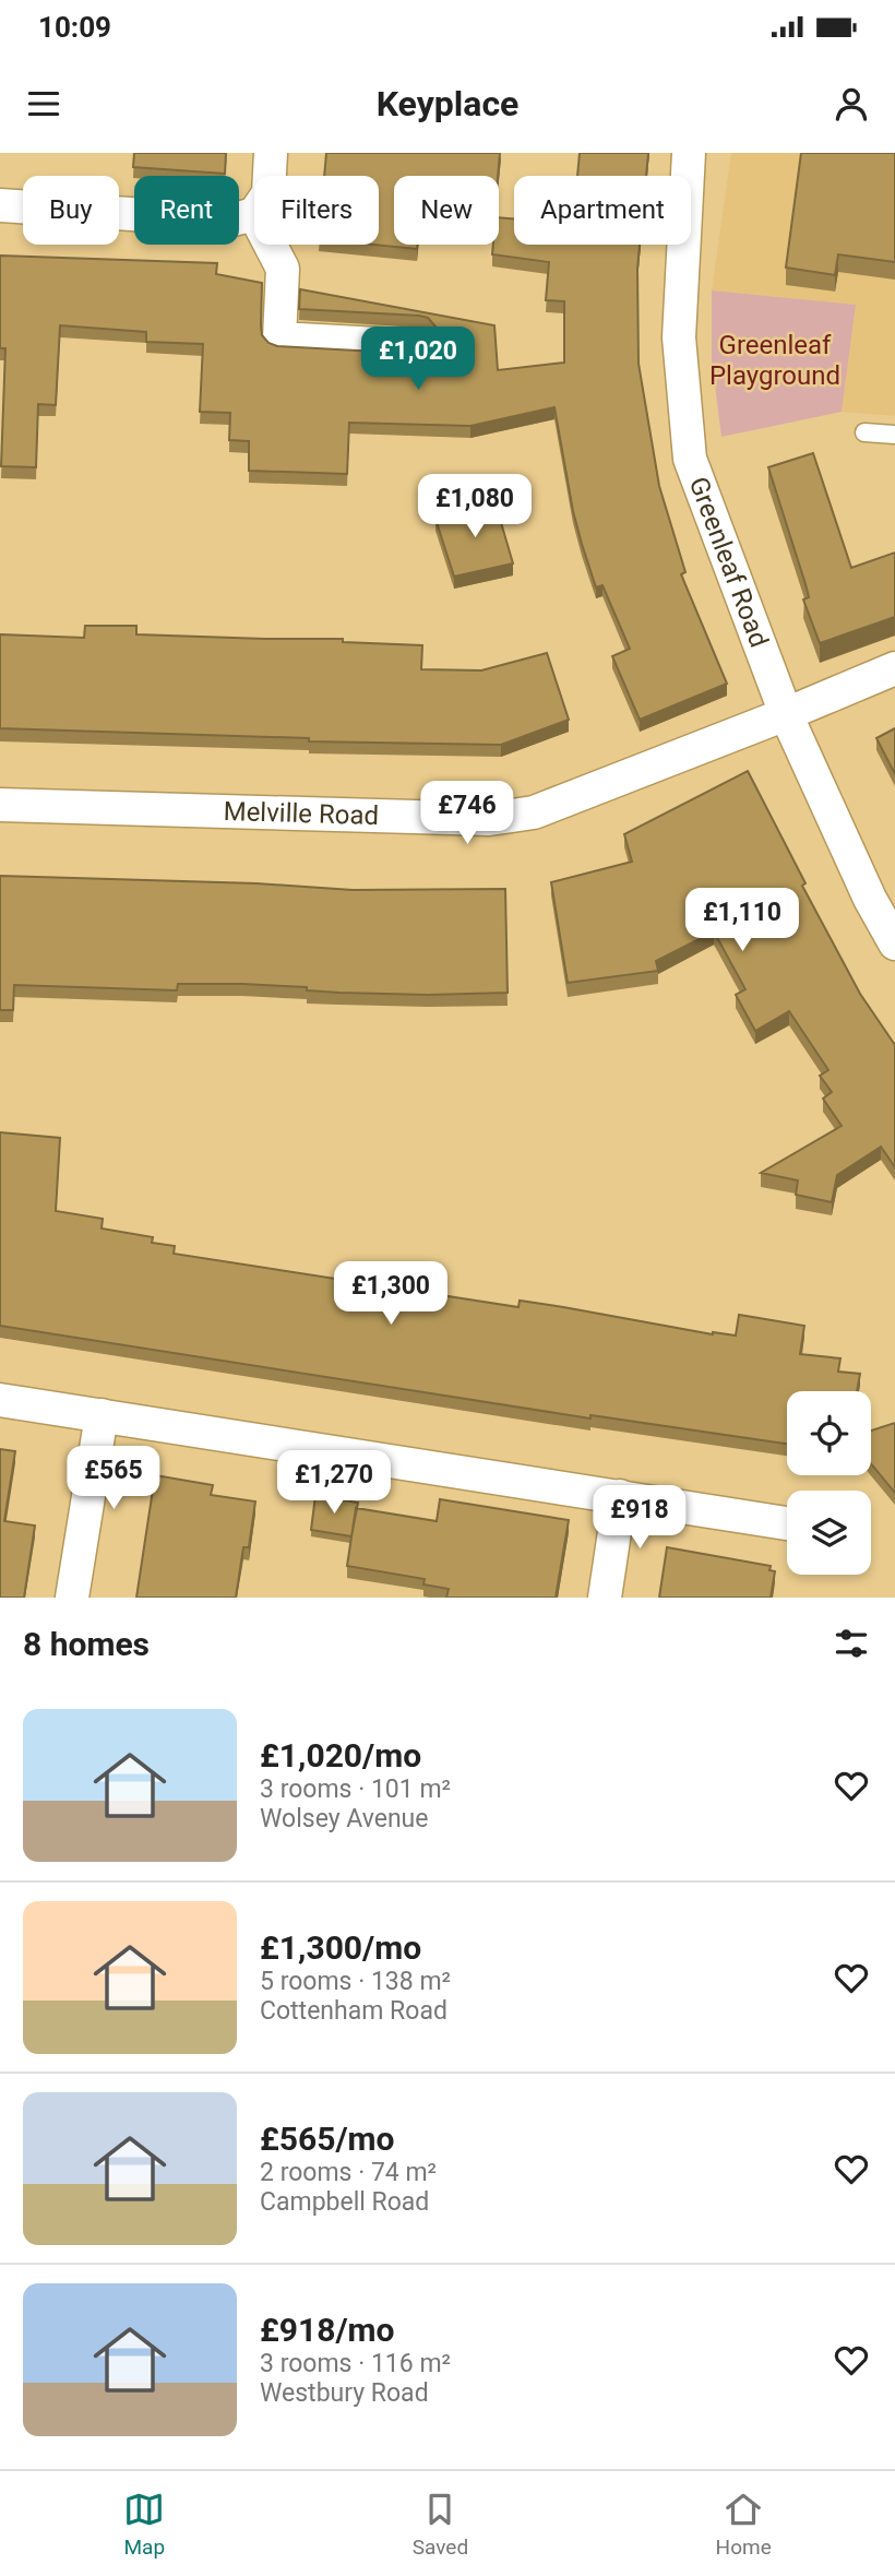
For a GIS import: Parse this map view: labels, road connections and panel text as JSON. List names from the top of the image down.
{
  "streets": {
    "street": ["Greenleaf Road", "Melville Road"]
  },
  "crossings": [
    ["Greenleaf Road", "Melville Road"]
  ],
  "parks": ["Greenleaf Playground"],
  "page": {
    "status": "10:09",
    "header": "Keyplace",
    "chip": [
      "Buy",
      "Rent",
      "Filters",
      "New",
      "Apartment"
    ],
    "price": [
      "£1,020",
      "£1,080",
      "£746",
      "£1,110",
      "£1,300",
      "£565",
      "£1,270",
      "£918"
    ],
    "heading": "8 homes",
    "list": [
      {
        "name": "£1,020/mo",
        "note": "3 rooms · 101 m² · Wolsey Avenue"
      },
      {
        "name": "£1,300/mo",
        "note": "5 rooms · 138 m² · Cottenham Road"
      },
      {
        "name": "£565/mo",
        "note": "2 rooms · 74 m² · Campbell Road"
      },
      {
        "name": "£918/mo",
        "note": "3 rooms · 116 m² · Westbury Road"
      }
    ],
    "tabs": ["Map", "Saved", "Home"]
  }
}
